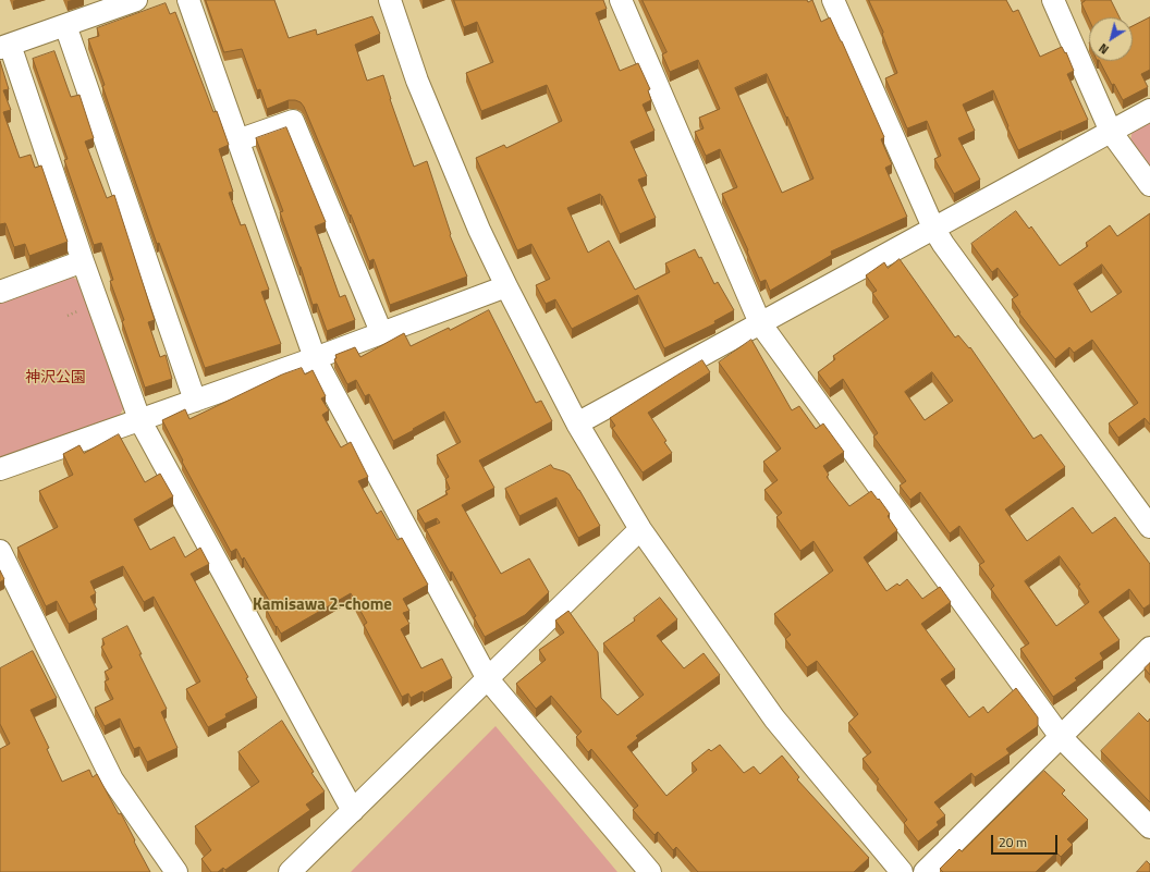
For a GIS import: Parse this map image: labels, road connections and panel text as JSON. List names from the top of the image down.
{
  "districts": ["Kamisawa 2-chome"],
  "parks": ["神沢公園"],
  "scale_bar": "20 m",
  "north": "bottom left"
}
